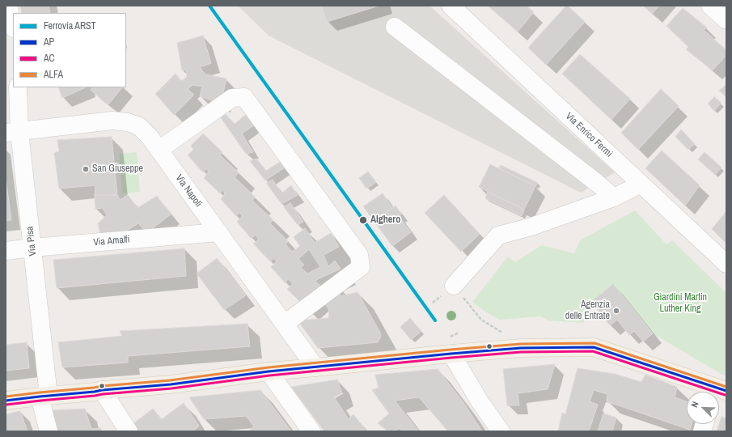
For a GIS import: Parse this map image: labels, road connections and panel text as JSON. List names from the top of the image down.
{
  "streets": {
    "street": [
      "Via Enrico Fermi",
      "Via Napoli",
      "Via Pisa",
      "Via Amalfi"
    ]
  },
  "crossings": [
    ["Via Napoli", "Via Pisa"],
    ["Via Napoli", "Via Amalfi"],
    ["Via Pisa", "Via Amalfi"]
  ],
  "parks": ["Giardini Martin Luther King"],
  "places": ["San Giuseppe", "Alghero", "Agenzia delle Entrate"],
  "lines": [
    "rail line ARST",
    "transit line ALFA",
    "transit line AP",
    "transit line AC"
  ],
  "legend": [
    "Ferrovia ARST",
    "AP",
    "AC",
    "ALFA"
  ],
  "north": "top left"
}
